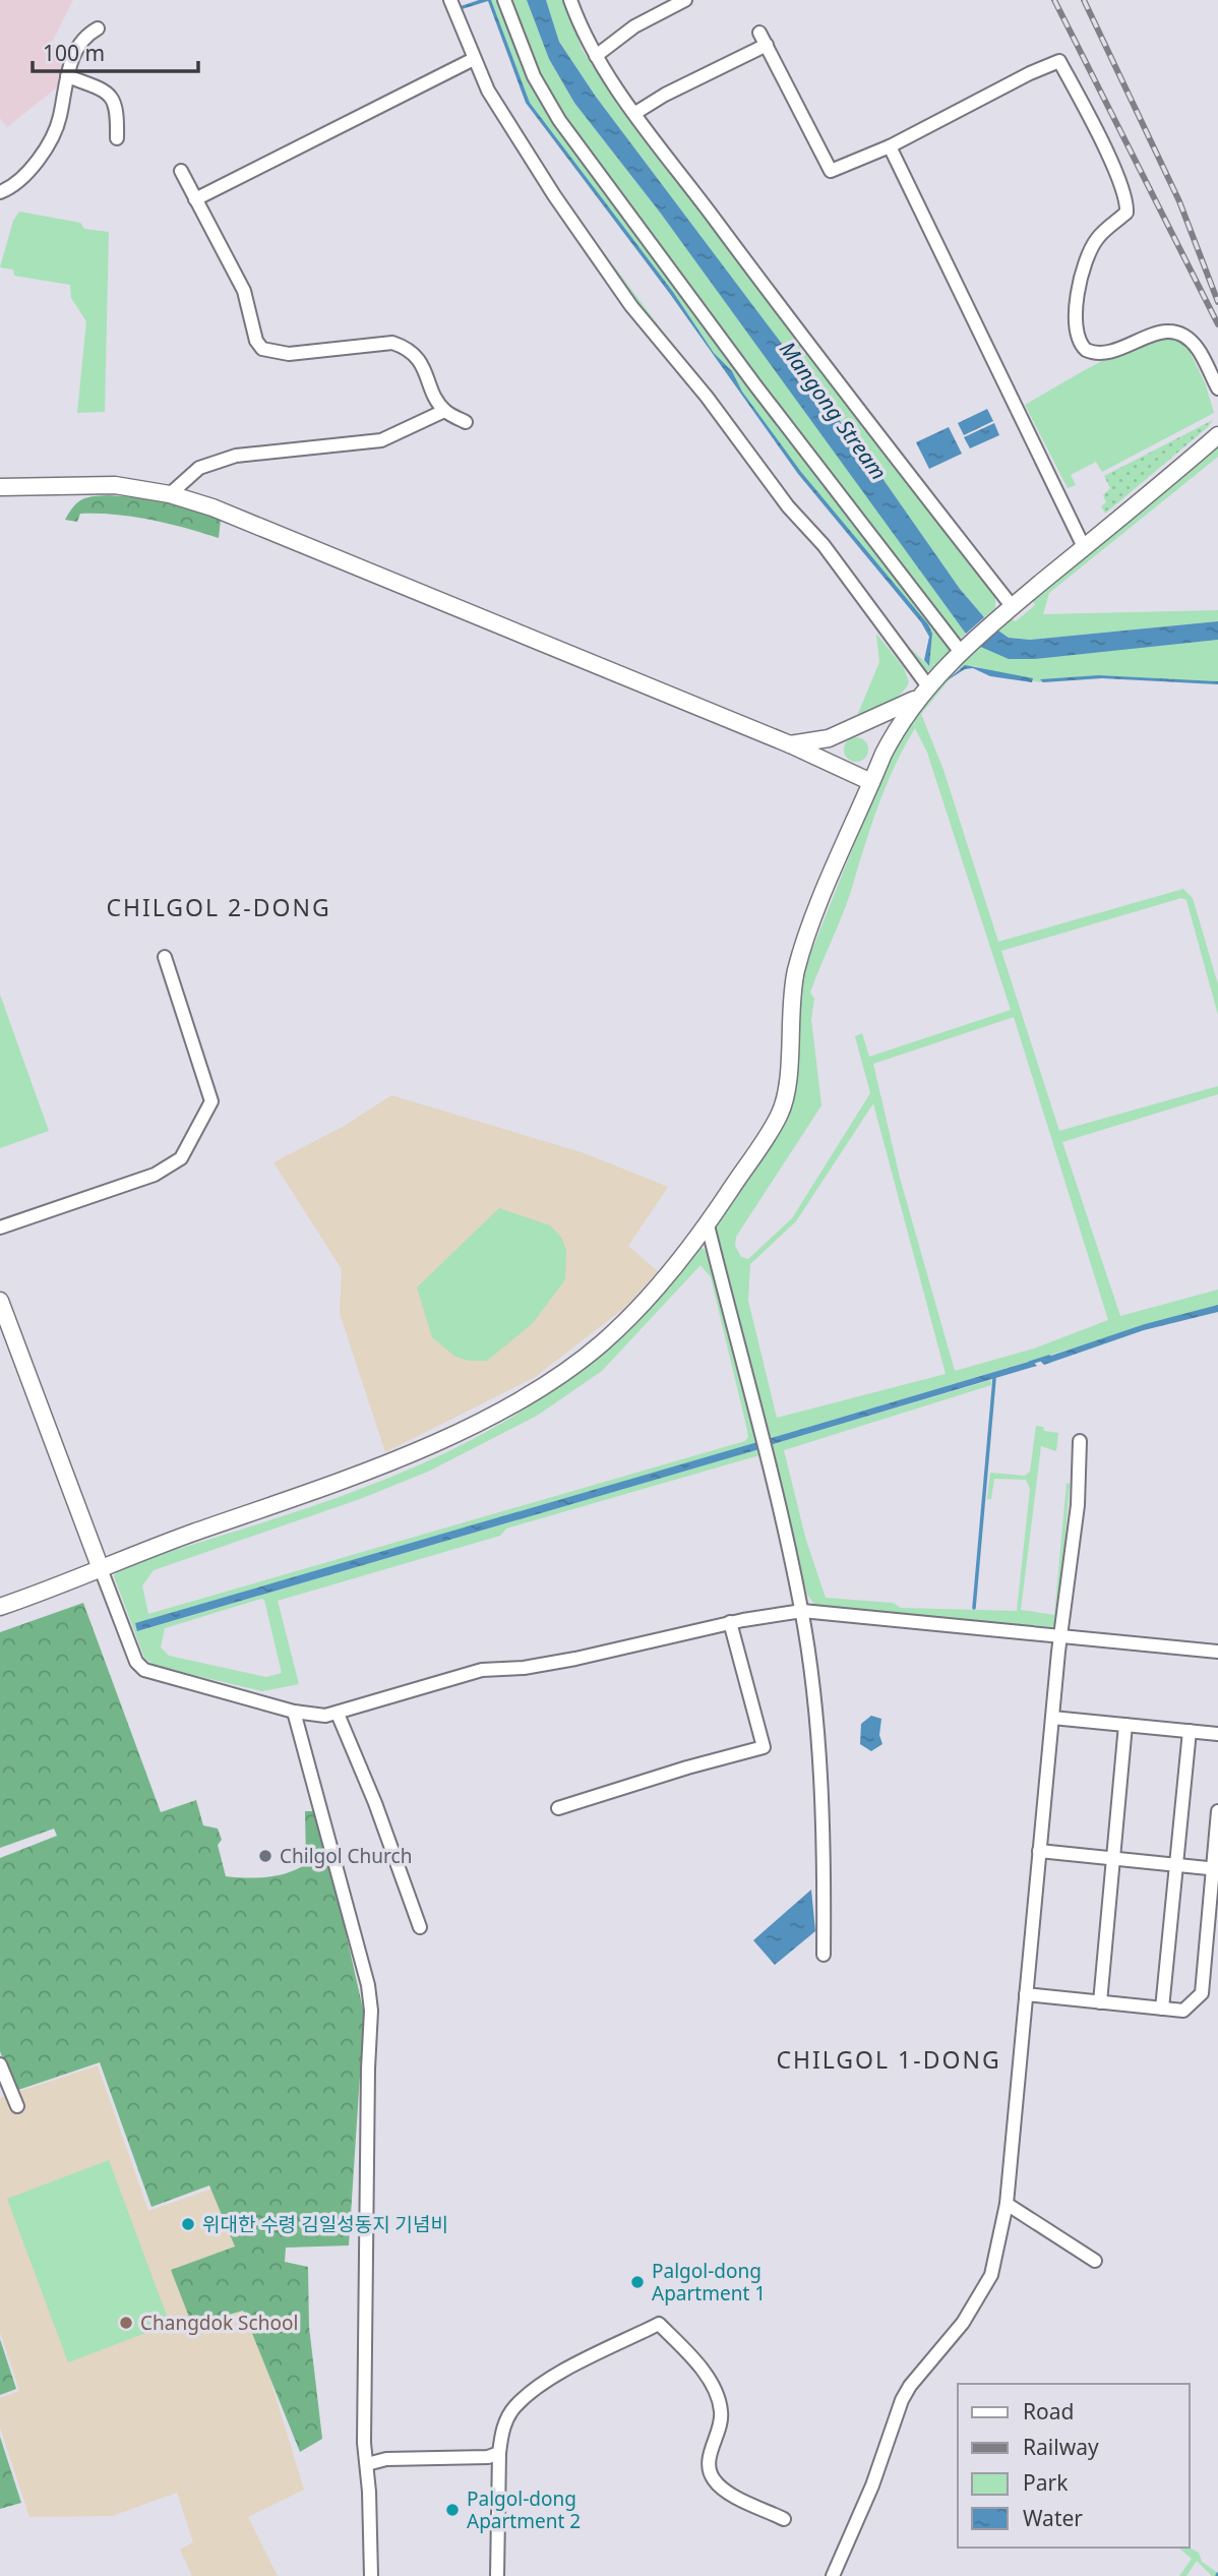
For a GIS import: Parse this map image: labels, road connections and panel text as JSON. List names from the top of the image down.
{
  "districts": ["CHILGOL 2-DONG", "CHILGOL 1-DONG"],
  "water": ["Mangong Stream"],
  "places": [
    "Chilgol Church",
    "위대한 수령 김일성동지 기념비",
    "Palgol-dong Apartment 1",
    "Changdok School",
    "Palgol-dong Apartment 2"
  ],
  "legend": [
    "Road",
    "Railway",
    "Park",
    "Water"
  ],
  "scale_bar": "100 m"
}
